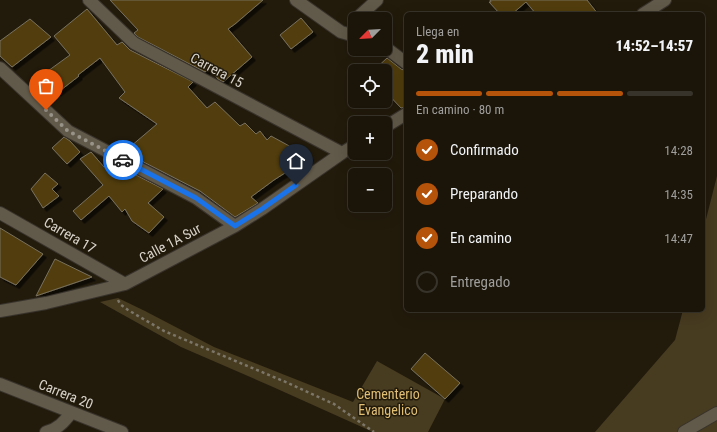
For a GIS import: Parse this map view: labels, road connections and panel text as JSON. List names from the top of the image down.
{
  "streets": {
    "street": [
      "Carrera 15",
      "Carrera 17",
      "Calle 1A Sur",
      "Carrera 20"
    ]
  },
  "crossings": [
    ["Carrera 15", "Calle 1A Sur"],
    ["Carrera 17", "Calle 1A Sur"]
  ],
  "parks": ["Cementerio Evangelico"],
  "north": "bottom left",
  "page": {
    "map_buttons": ["+", "−"],
    "heading": ["2 min", "Llega en", "14:52–14:57"],
    "bar": "En camino · 80 m",
    "list": [
      ["Confirmado", "14:28"],
      ["Preparando", "14:35"],
      ["En camino", "14:47"],
      "Entregado"
    ]
  }
}
